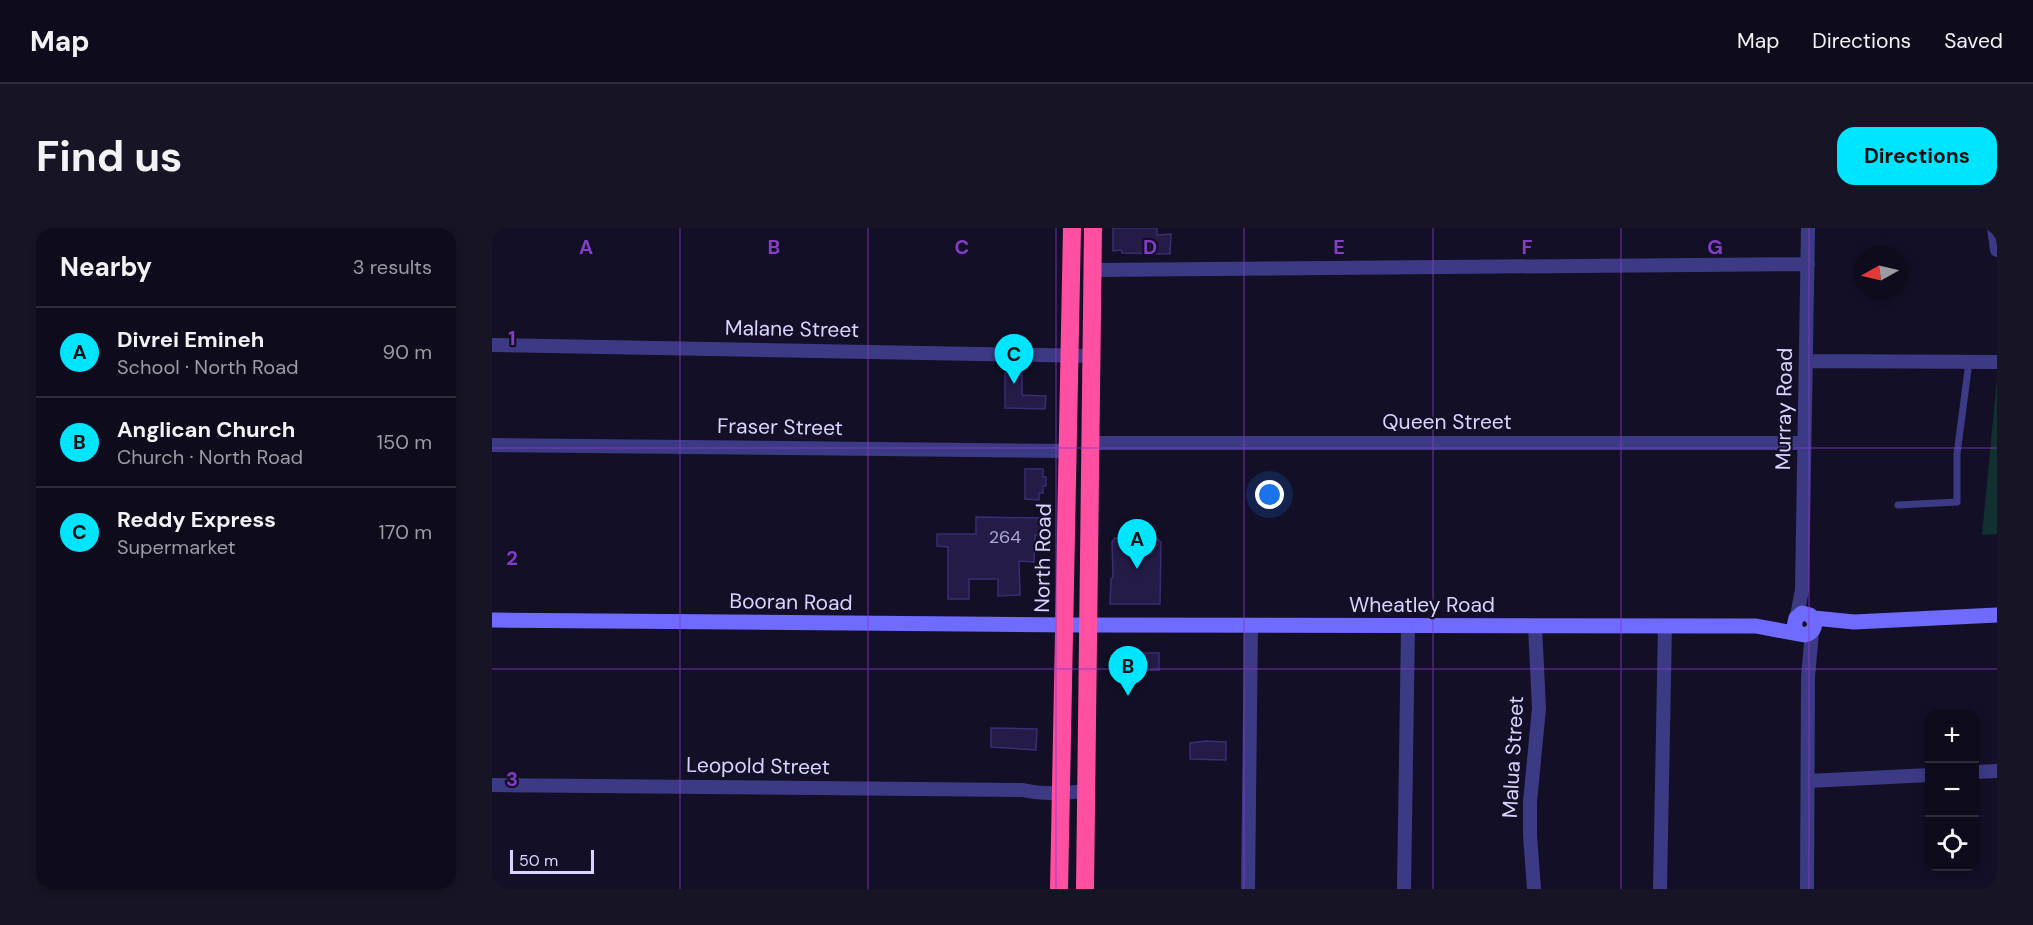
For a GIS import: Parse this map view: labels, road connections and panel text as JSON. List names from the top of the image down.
{
  "streets": {
    "highway": ["North Road"],
    "street": [
      "Malane Street",
      "Murray Road",
      "Queen Street",
      "Fraser Street",
      "Booran Road",
      "Wheatley Road",
      "Malua Street",
      "Leopold Street"
    ]
  },
  "crossings": [
    ["Malane Street", "North Road"],
    ["Murray Road", "Queen Street"],
    ["Murray Road", "Wheatley Road"],
    ["Fraser Street", "North Road"],
    ["North Road", "Booran Road"],
    ["North Road", "Leopold Street"],
    ["Booran Road", "Wheatley Road"],
    ["Wheatley Road", "Malua Street"]
  ],
  "house_numbers": ["264"],
  "scale_bar": "50 m",
  "north": "left",
  "page": {
    "header": "Map",
    "nav": ["Map", "Directions", "Saved"],
    "buttons": "Directions",
    "title": "Find us",
    "heading": ["Nearby", "3 results"],
    "list": [
      {
        "mark": "A",
        "name": "Divrei Emineh",
        "note": "School · North Road",
        "value": "90 m"
      },
      {
        "mark": "B",
        "name": "Anglican Church",
        "note": "Church · North Road",
        "value": "150 m"
      },
      {
        "mark": "C",
        "name": "Reddy Express",
        "note": "Supermarket",
        "value": "170 m"
      }
    ],
    "pins": ["C", "A", "B"],
    "map_buttons": ["+", "−"],
    "scale": "50 m"
  },
  "grid": {
    "columns": [
      "A",
      "B",
      "C",
      "D",
      "E",
      "F",
      "G"
    ],
    "rows": ["1", "2", "3"]
  }
}
